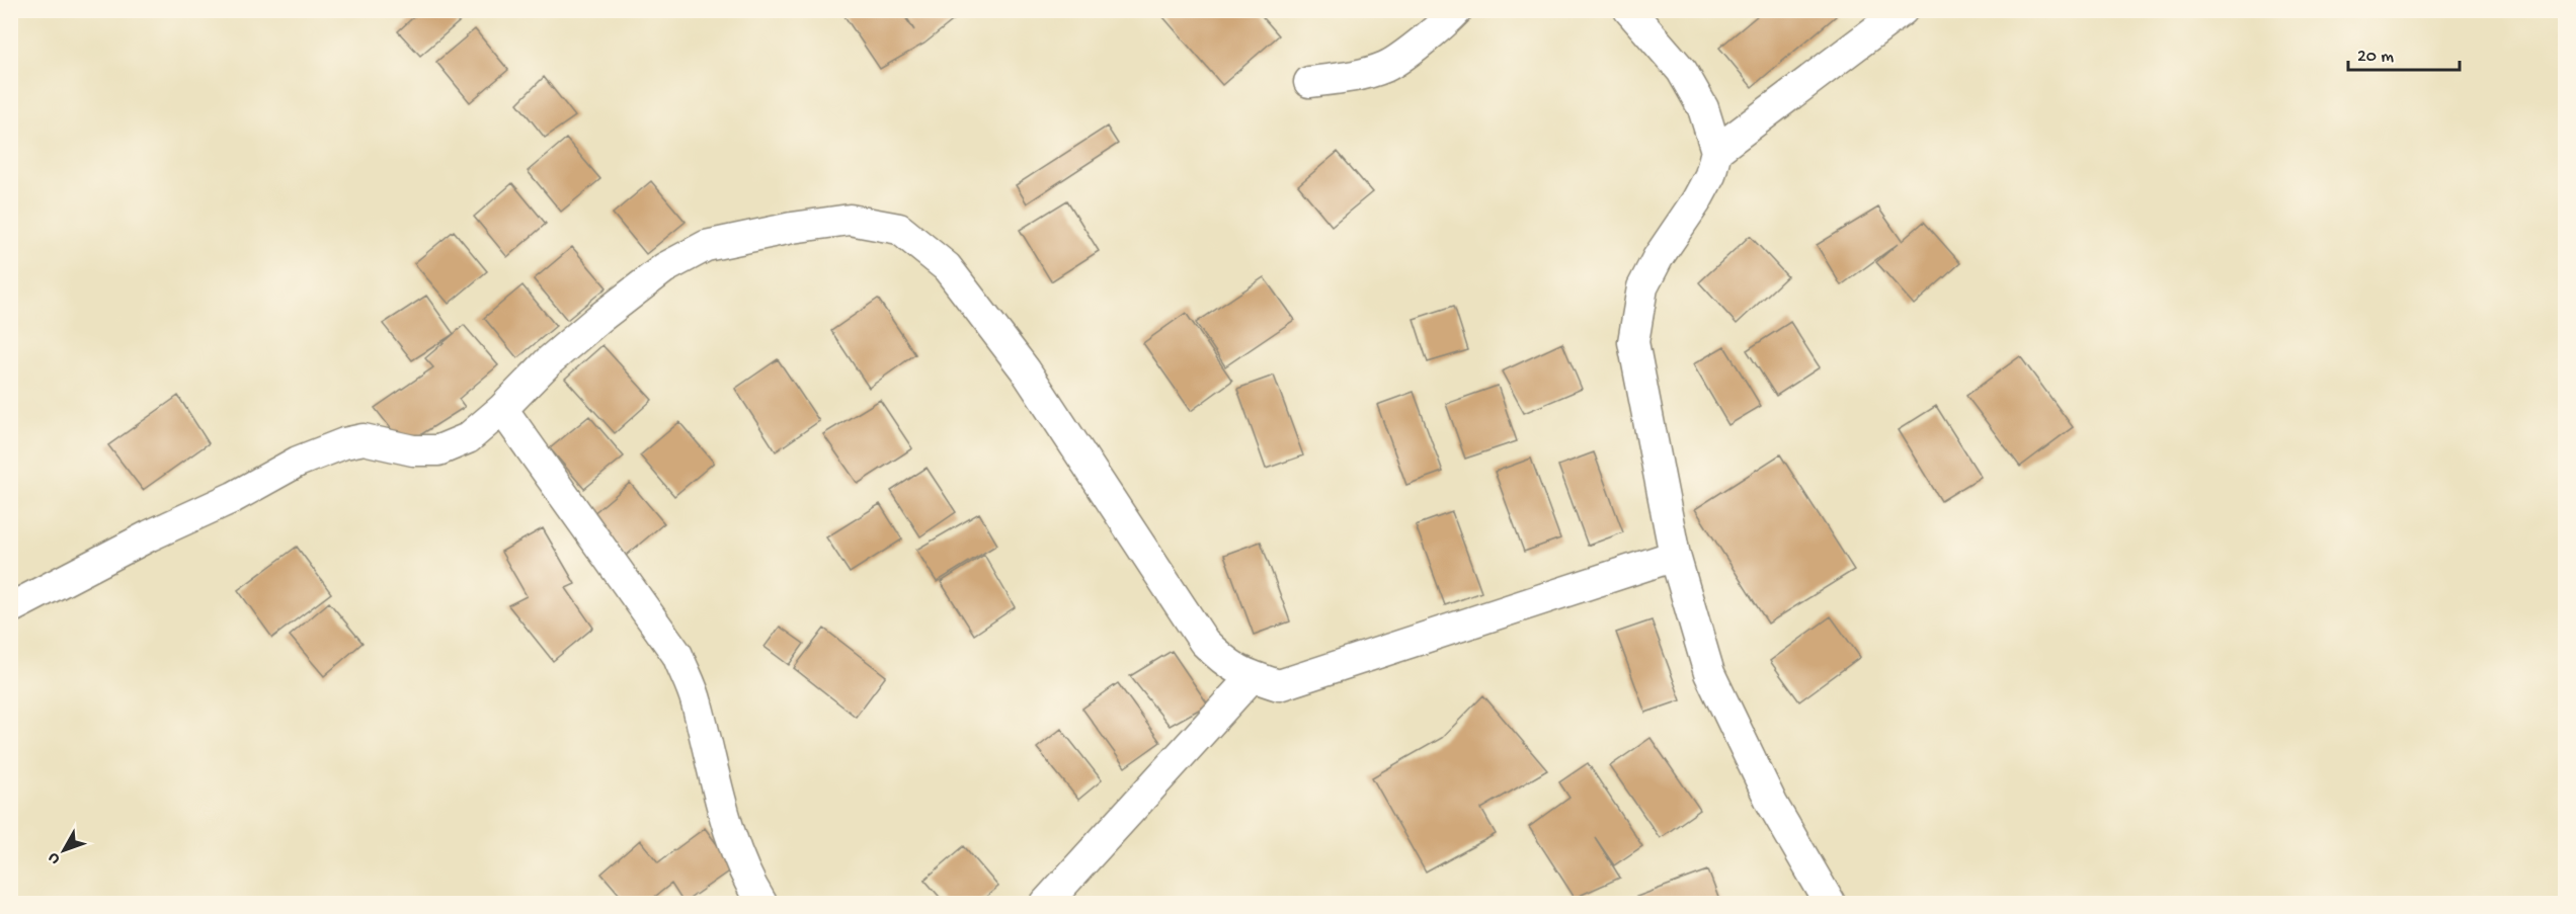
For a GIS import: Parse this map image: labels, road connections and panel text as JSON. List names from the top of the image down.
{
  "scale_bar": "20 m",
  "north": "bottom left"
}
